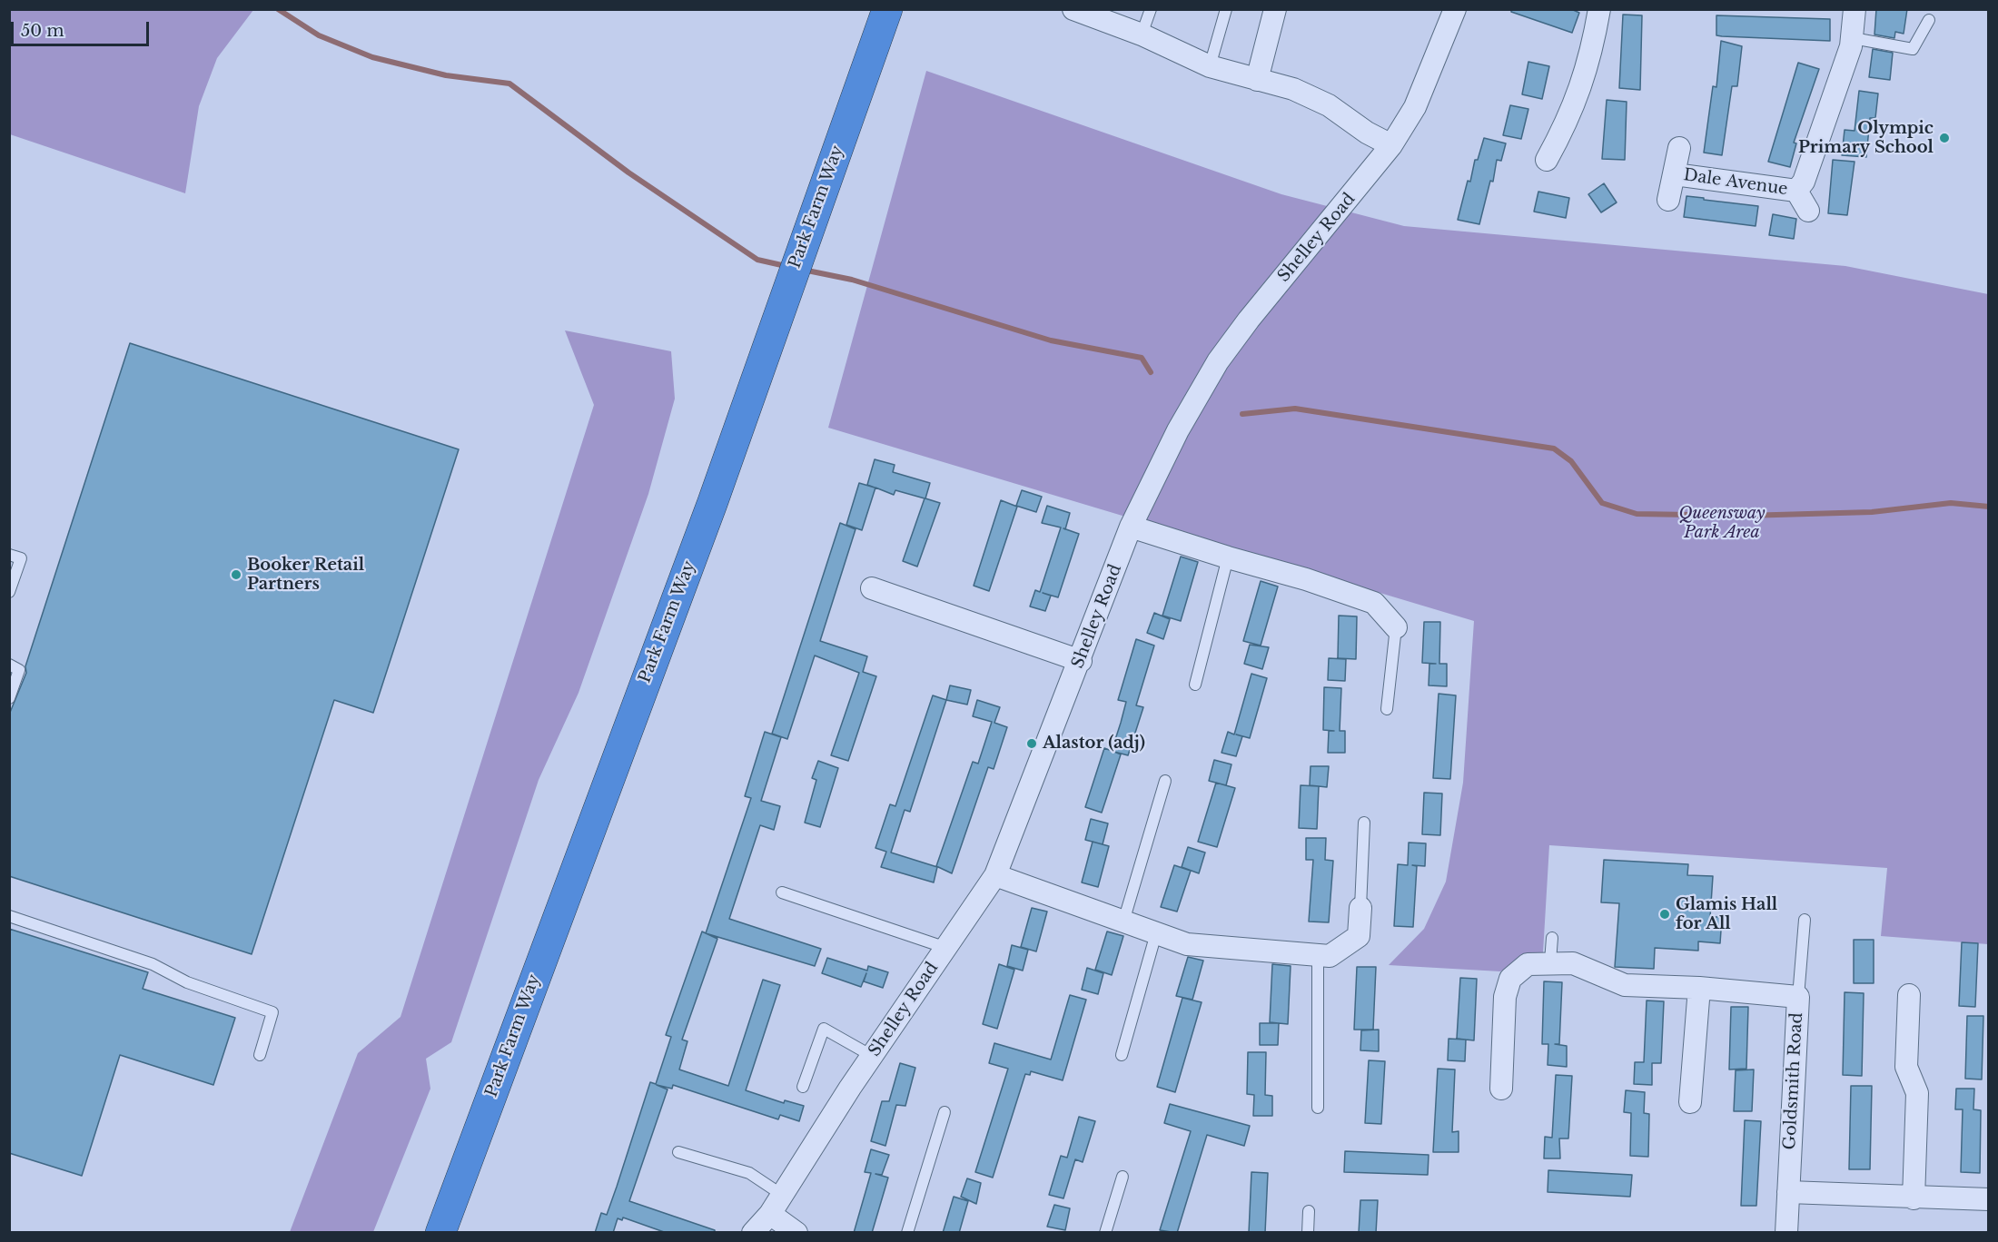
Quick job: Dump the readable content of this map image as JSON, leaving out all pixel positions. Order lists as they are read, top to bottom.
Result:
{
  "streets": {
    "highway": ["Park Farm Way"],
    "street": ["Dale Avenue", "Shelley Road", "Goldsmith Road"]
  },
  "parks": ["Queensway Park Area"],
  "places": [
    "Olympic Primary School",
    "Booker Retail Partners",
    "Alastor (adj)",
    "Glamis Hall for All"
  ],
  "scale_bar": "50 m"
}
